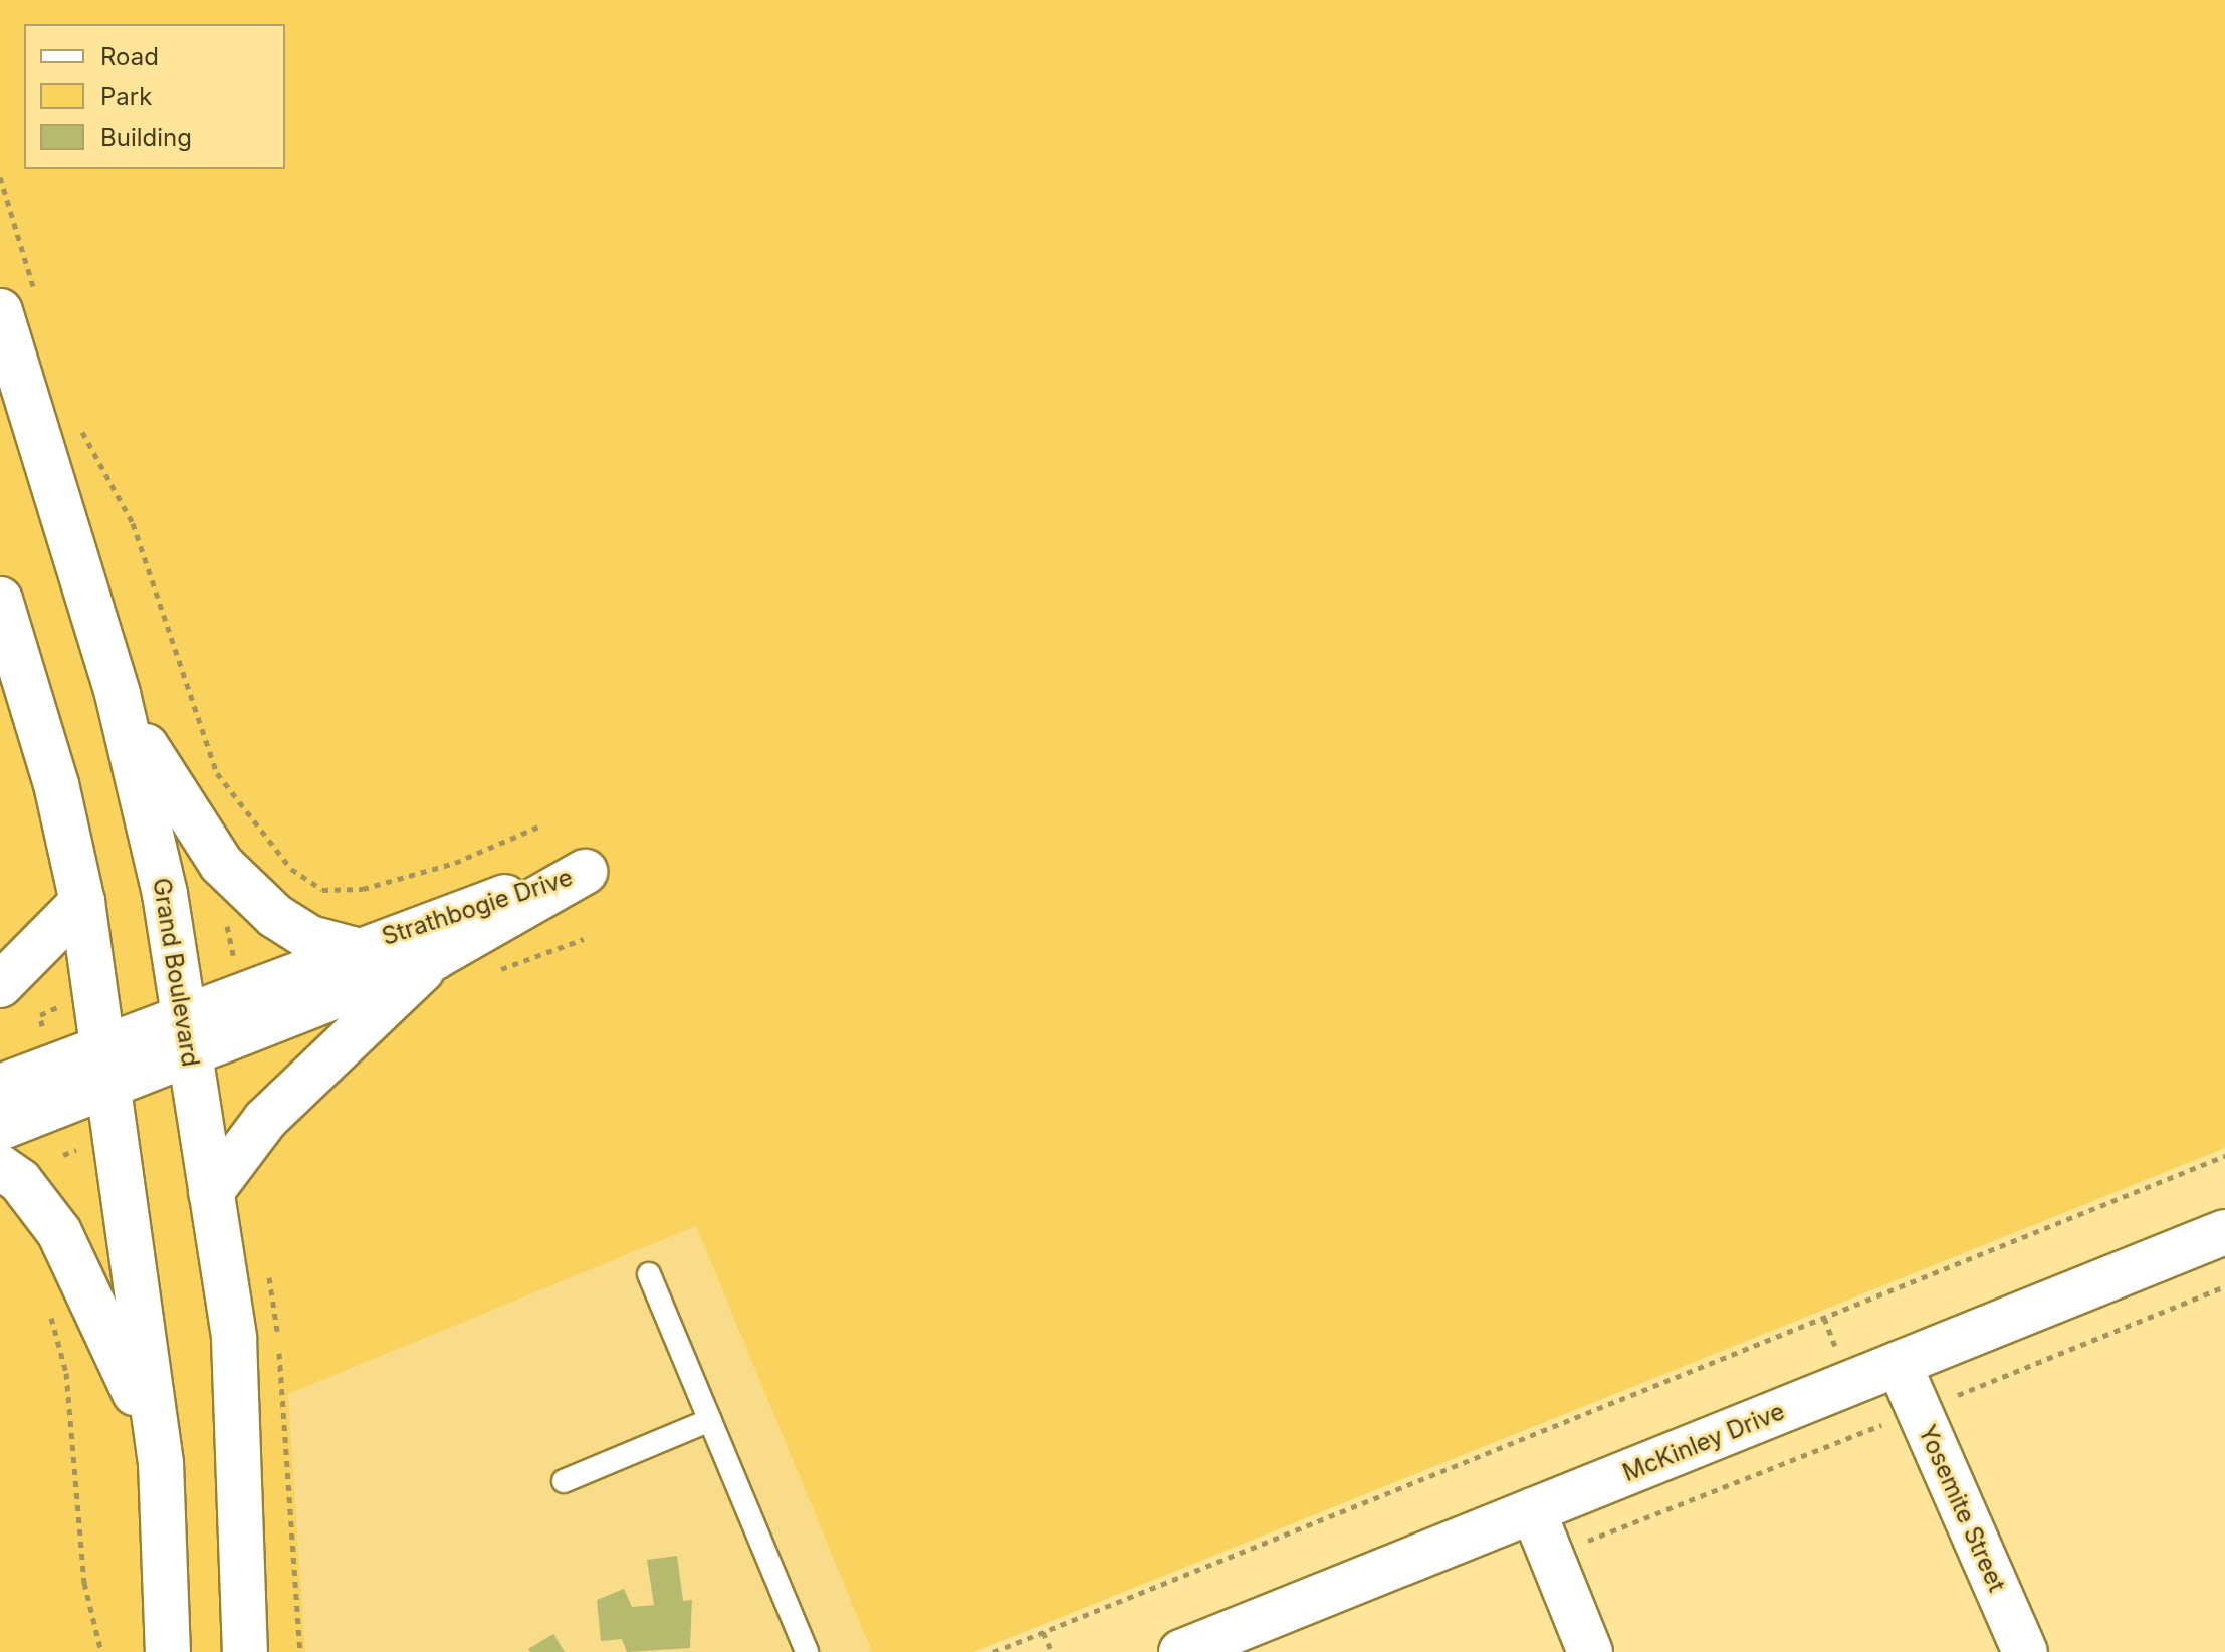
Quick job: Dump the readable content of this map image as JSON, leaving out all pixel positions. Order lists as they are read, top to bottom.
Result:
{
  "streets": {
    "street": [
      "Strathbogie Drive",
      "Grand Boulevard",
      "McKinley Drive",
      "Yosemite Street"
    ]
  },
  "crossings": [
    ["Strathbogie Drive", "Grand Boulevard"],
    ["McKinley Drive", "Yosemite Street"]
  ],
  "legend": ["Road", "Park", "Building"]
}
